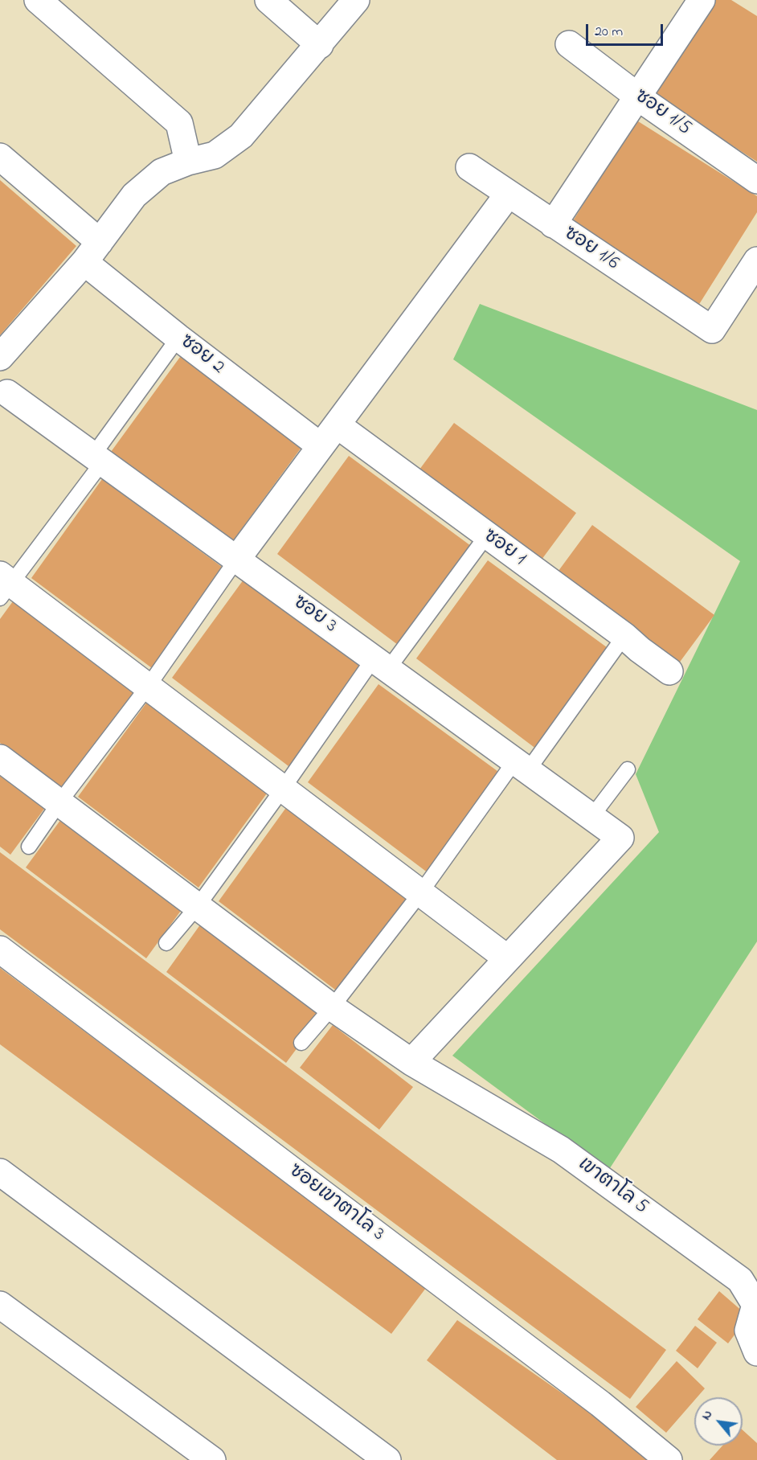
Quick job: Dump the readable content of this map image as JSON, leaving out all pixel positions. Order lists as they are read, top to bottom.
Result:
{
  "streets": {
    "street": [
      "ซอย 1/5",
      "ซอย 1/6",
      "ซอย 2",
      "ซอย 1",
      "ซอย 3",
      "เขาตาโล 5",
      "ซอยเขาตาโล 3"
    ]
  },
  "scale_bar": "20 m",
  "north": "top left"
}
